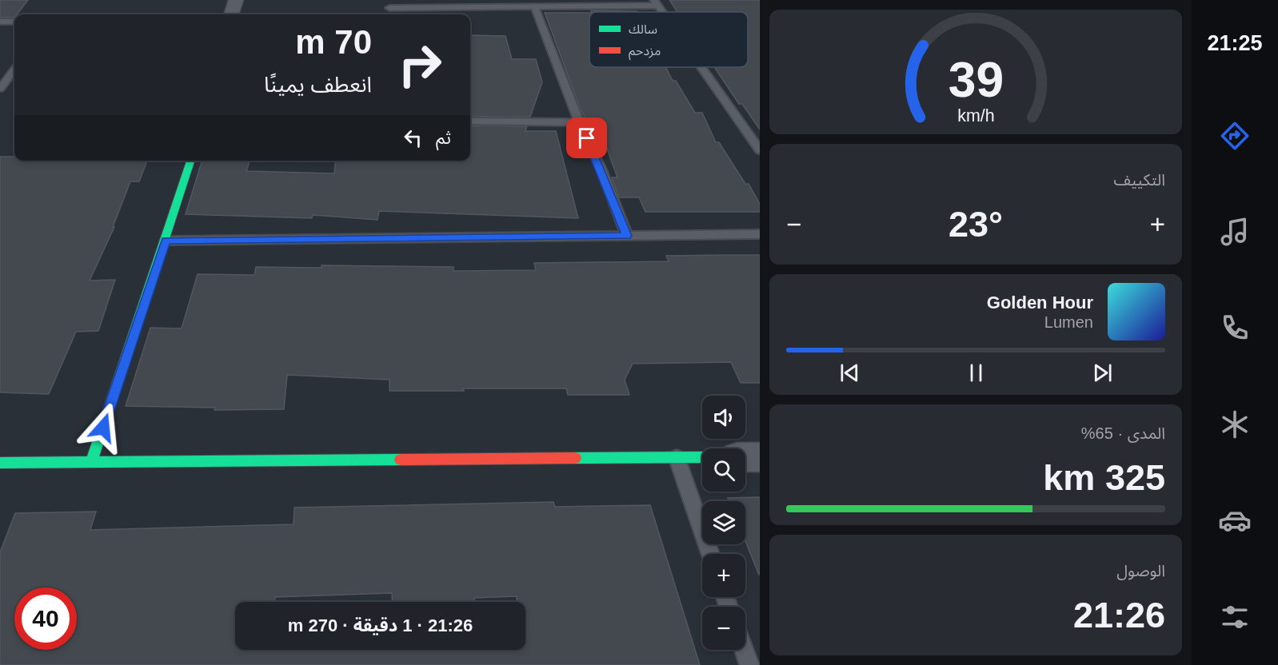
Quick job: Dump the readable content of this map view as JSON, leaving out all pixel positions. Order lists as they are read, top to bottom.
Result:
{
  "legend": ["سالك", "مزدحم"],
  "page": {
    "tabs": "21:25",
    "turn": ["70 m", "انعطف يمينًا"],
    "then": "ثم",
    "tile": [
      "التكييف",
      ["المدى · 65%", "325 km"],
      ["الوصول", "21:26"]
    ],
    "heat": ["−", "23°", "+"],
    "song": ["Golden Hour", "Lumen"],
    "map_buttons": ["+", "−"],
    "limit": "40",
    "trip": "21:26 · 1 دقيقة · 270 m",
    "gauge": ["39", "km/h"]
  }
}
